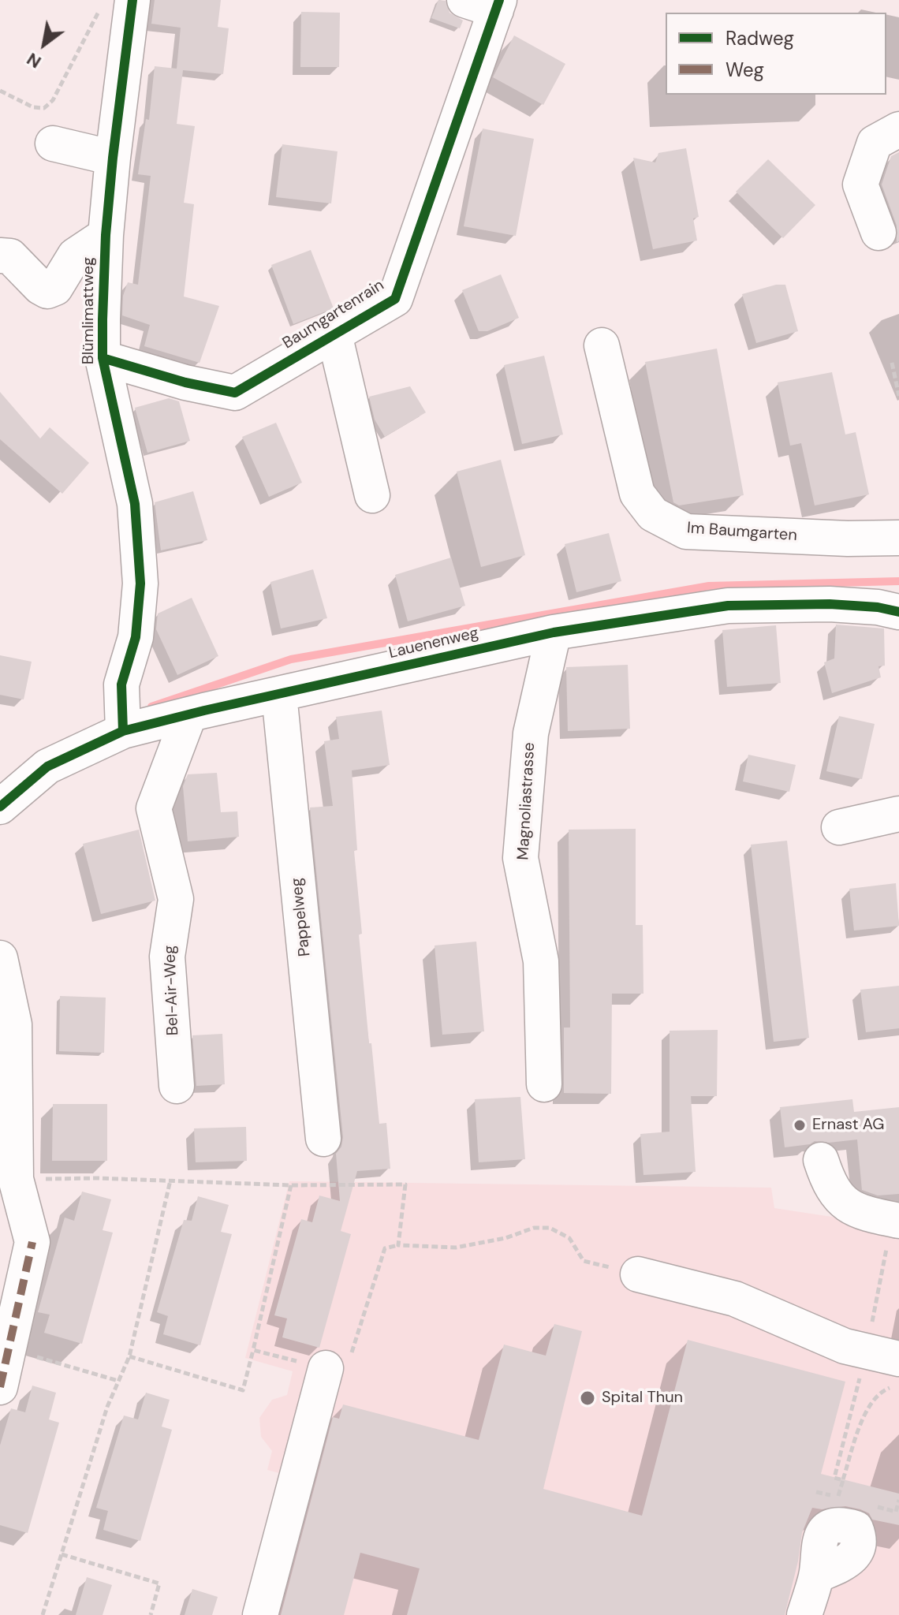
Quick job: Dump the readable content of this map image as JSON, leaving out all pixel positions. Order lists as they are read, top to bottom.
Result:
{
  "streets": {
    "street": [
      "Blümlimattweg",
      "Baumgartenrain",
      "Im Baumgarten",
      "Lauenenweg",
      "Magnoliastrasse",
      "Pappelweg",
      "Bel-Air-Weg"
    ]
  },
  "crossings": [
    ["Blümlimattweg", "Baumgartenrain"],
    ["Blümlimattweg", "Lauenenweg"],
    ["Lauenenweg", "Magnoliastrasse"],
    ["Lauenenweg", "Pappelweg"],
    ["Lauenenweg", "Bel-Air-Weg"]
  ],
  "places": ["Ernast AG", "Spital Thun"],
  "legend": ["Radweg", "Weg"],
  "north": "bottom left"
}
